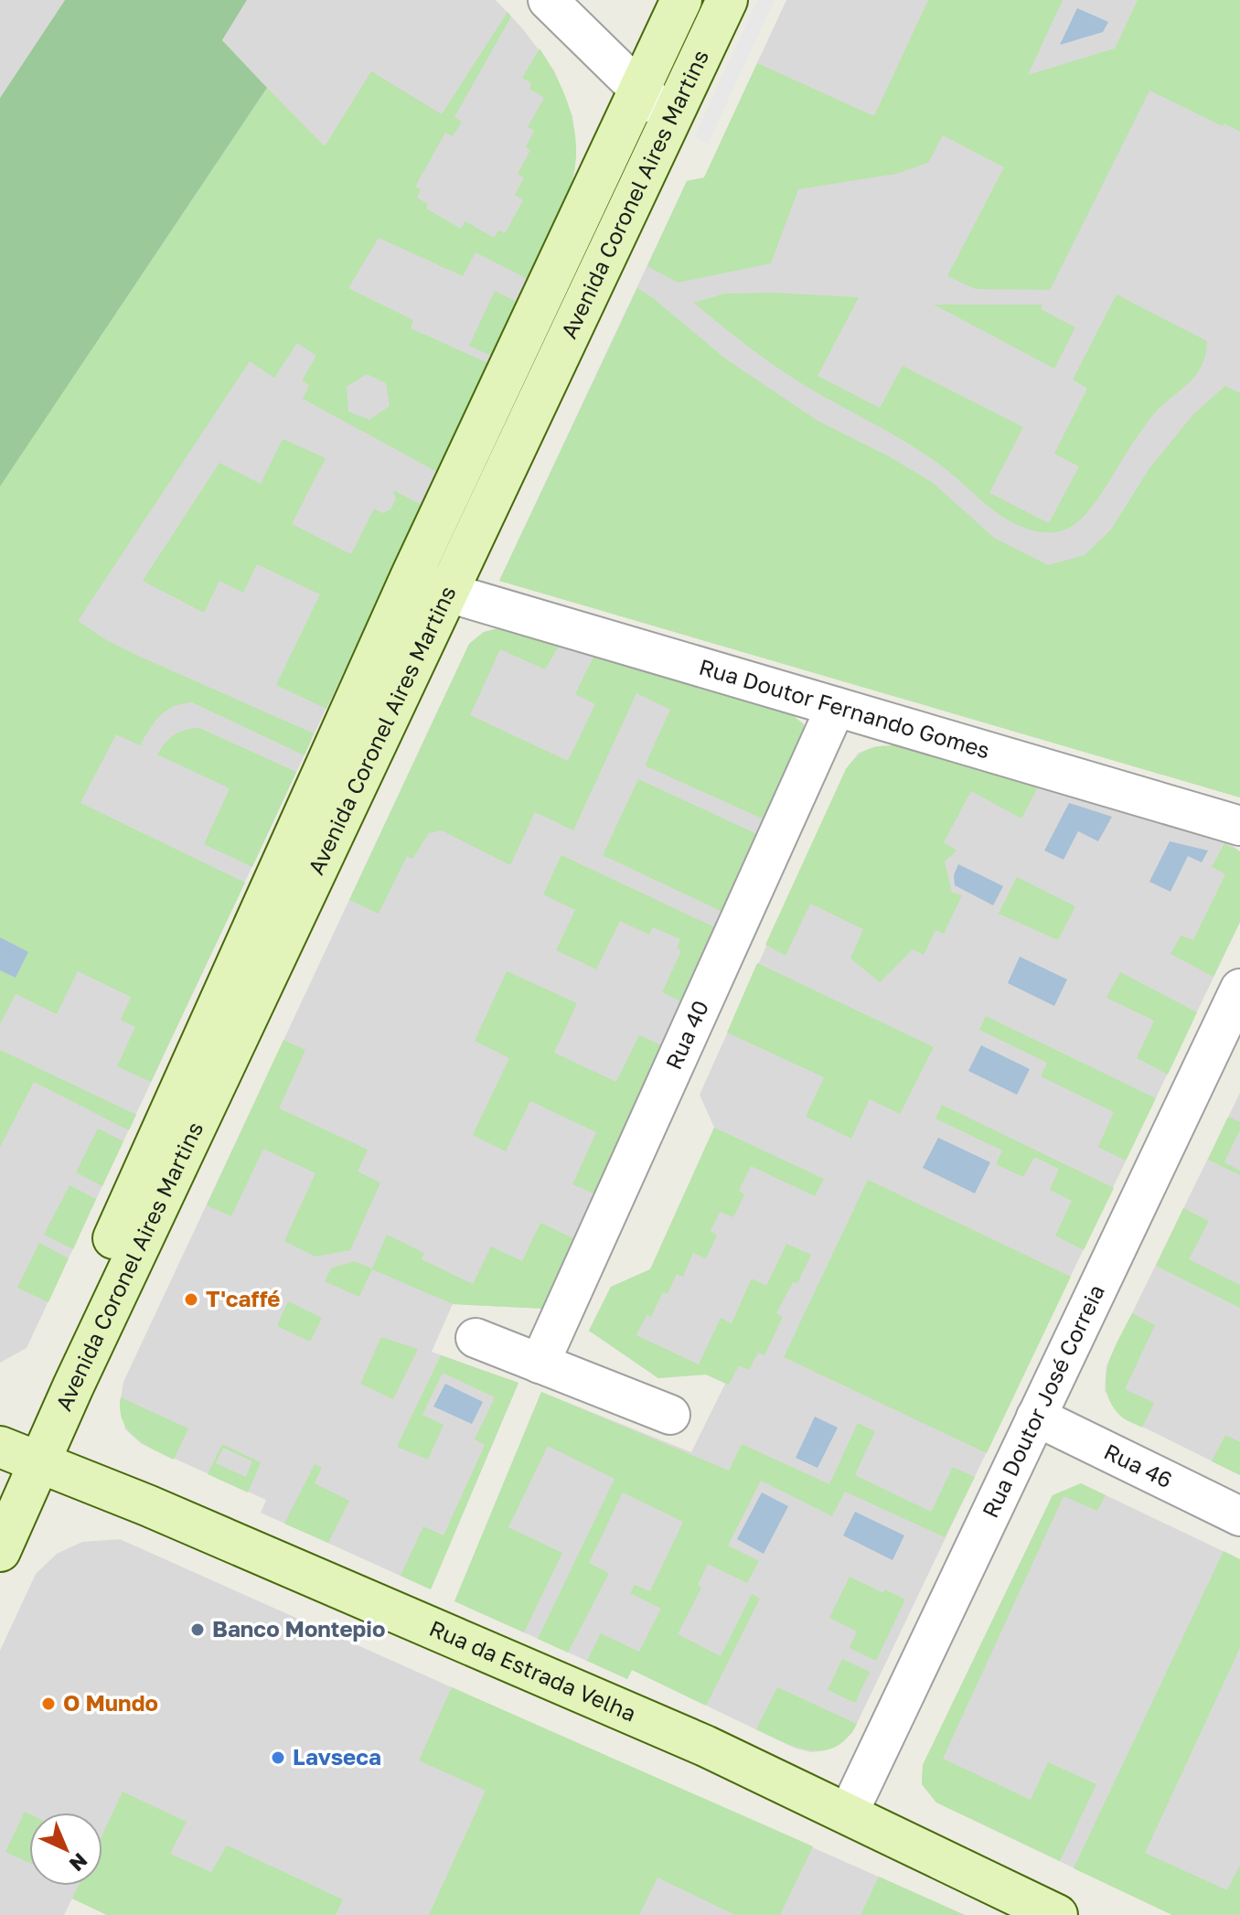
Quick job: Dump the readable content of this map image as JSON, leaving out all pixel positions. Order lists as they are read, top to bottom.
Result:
{
  "streets": {
    "street": [
      "Avenida Coronel Aires Martins",
      "Rua Doutor Fernando Gomes",
      "Rua 40",
      "Rua Doutor José Correia",
      "Rua 46",
      "Rua da Estrada Velha"
    ]
  },
  "crossings": [
    ["Avenida Coronel Aires Martins", "Rua Doutor Fernando Gomes"],
    ["Avenida Coronel Aires Martins", "Rua da Estrada Velha"],
    ["Rua Doutor Fernando Gomes", "Rua 40"],
    ["Rua Doutor José Correia", "Rua 46"],
    ["Rua Doutor José Correia", "Rua da Estrada Velha"]
  ],
  "places": [
    "T'caffé",
    "Banco Montepio",
    "O Mundo",
    "Lavseca"
  ],
  "north": "bottom right"
}
